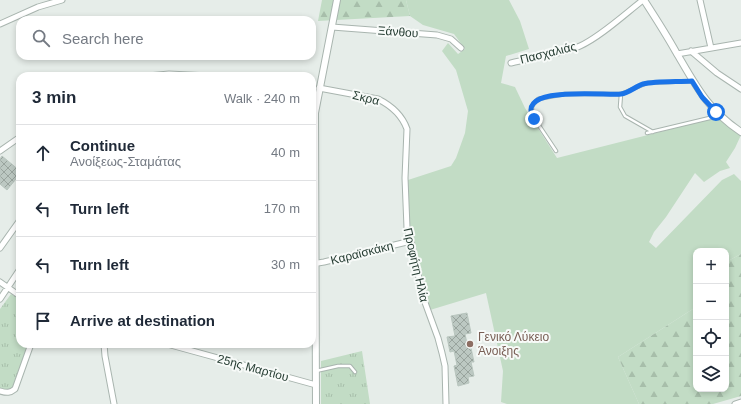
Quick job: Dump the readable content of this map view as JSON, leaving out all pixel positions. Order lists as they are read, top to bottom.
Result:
{
  "streets": {
    "street": [
      "Ξάνθου",
      "Πασχαλιάς",
      "Σκρα",
      "Καραϊσκάκη",
      "Προφήτη Ηλία",
      "25ης Μαρτίου"
    ]
  },
  "crossings": [
    ["Σκρα", "Προφήτη Ηλία"],
    ["Καραϊσκάκη", "Προφήτη Ηλία"]
  ],
  "places": ["Γενικό Λύκειο Άνοιξης"],
  "page": {
    "search": "Search here",
    "heading": ["3 min", "Walk · 240 m"],
    "list": [
      ["Continue", "Ανοίξεως-Σταμάτας", "40 m"],
      ["Turn left", "170 m"],
      ["Turn left", "30 m"],
      "Arrive at destination"
    ],
    "map_buttons": ["+", "−"]
  }
}
